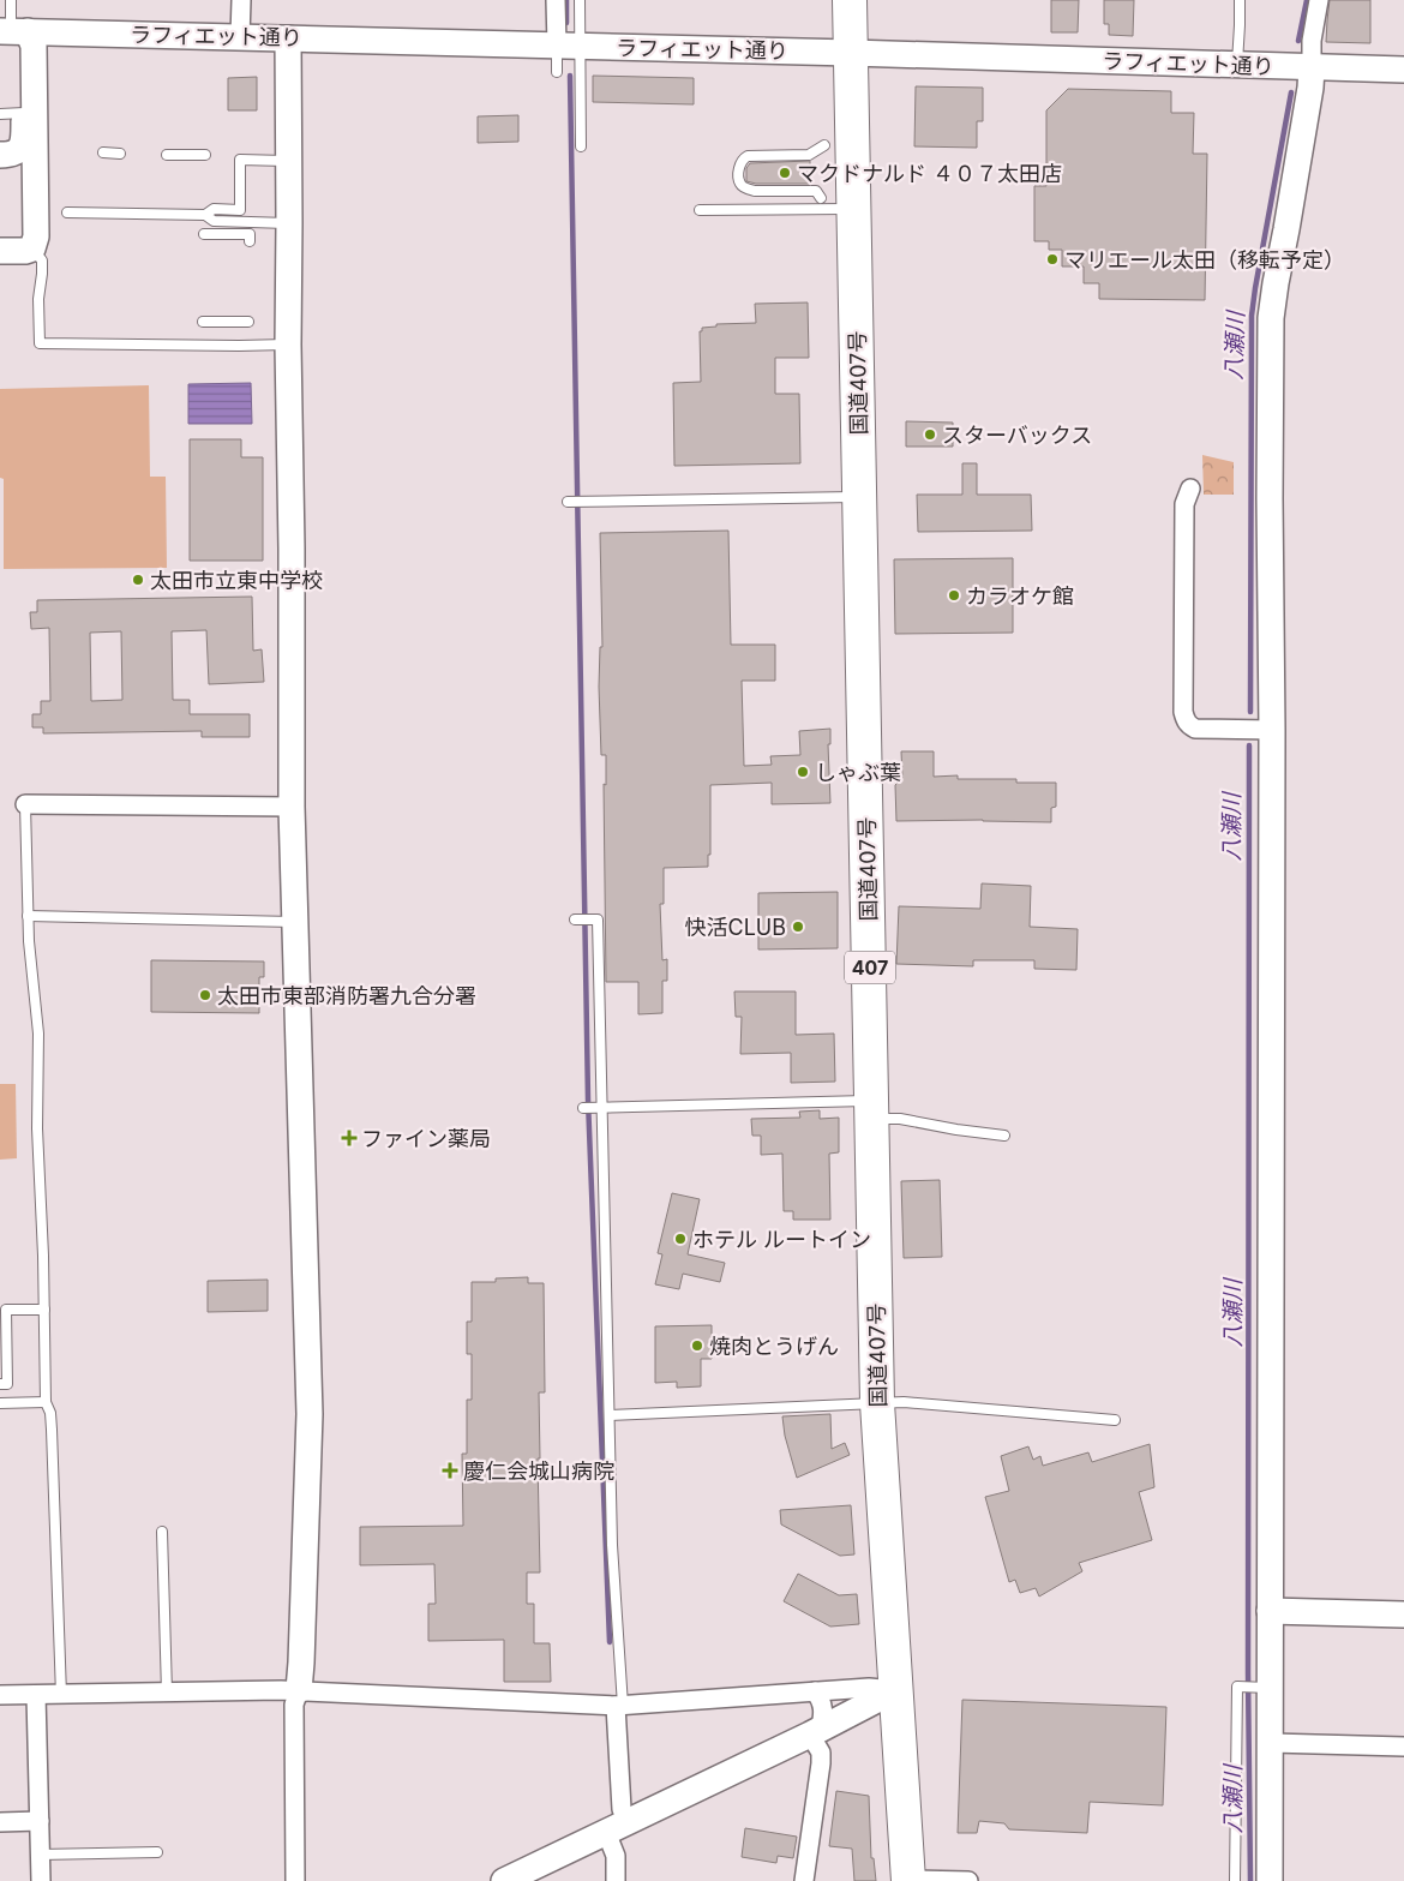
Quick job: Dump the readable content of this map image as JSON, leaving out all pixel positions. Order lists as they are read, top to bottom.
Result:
{
  "streets": {
    "highway": ["国道407号", "407"],
    "street": ["ラフィエット通り"]
  },
  "crossings": [
    ["ラフィエット通り", "国道407号"]
  ],
  "water": ["八瀬川"],
  "places": {
    "other": [
      "マクドナルド ４０７太田店",
      "マリエール太田（移転予定）",
      "スターバックス",
      "太田市立東中学校",
      "カラオケ館",
      "しゃぶ葉",
      "快活CLUB",
      "太田市東部消防署九合分署",
      "ホテル ルートイン",
      "焼肉とうげん"
    ],
    "health": ["ファイン薬局", "慶仁会城山病院"]
  }
}
